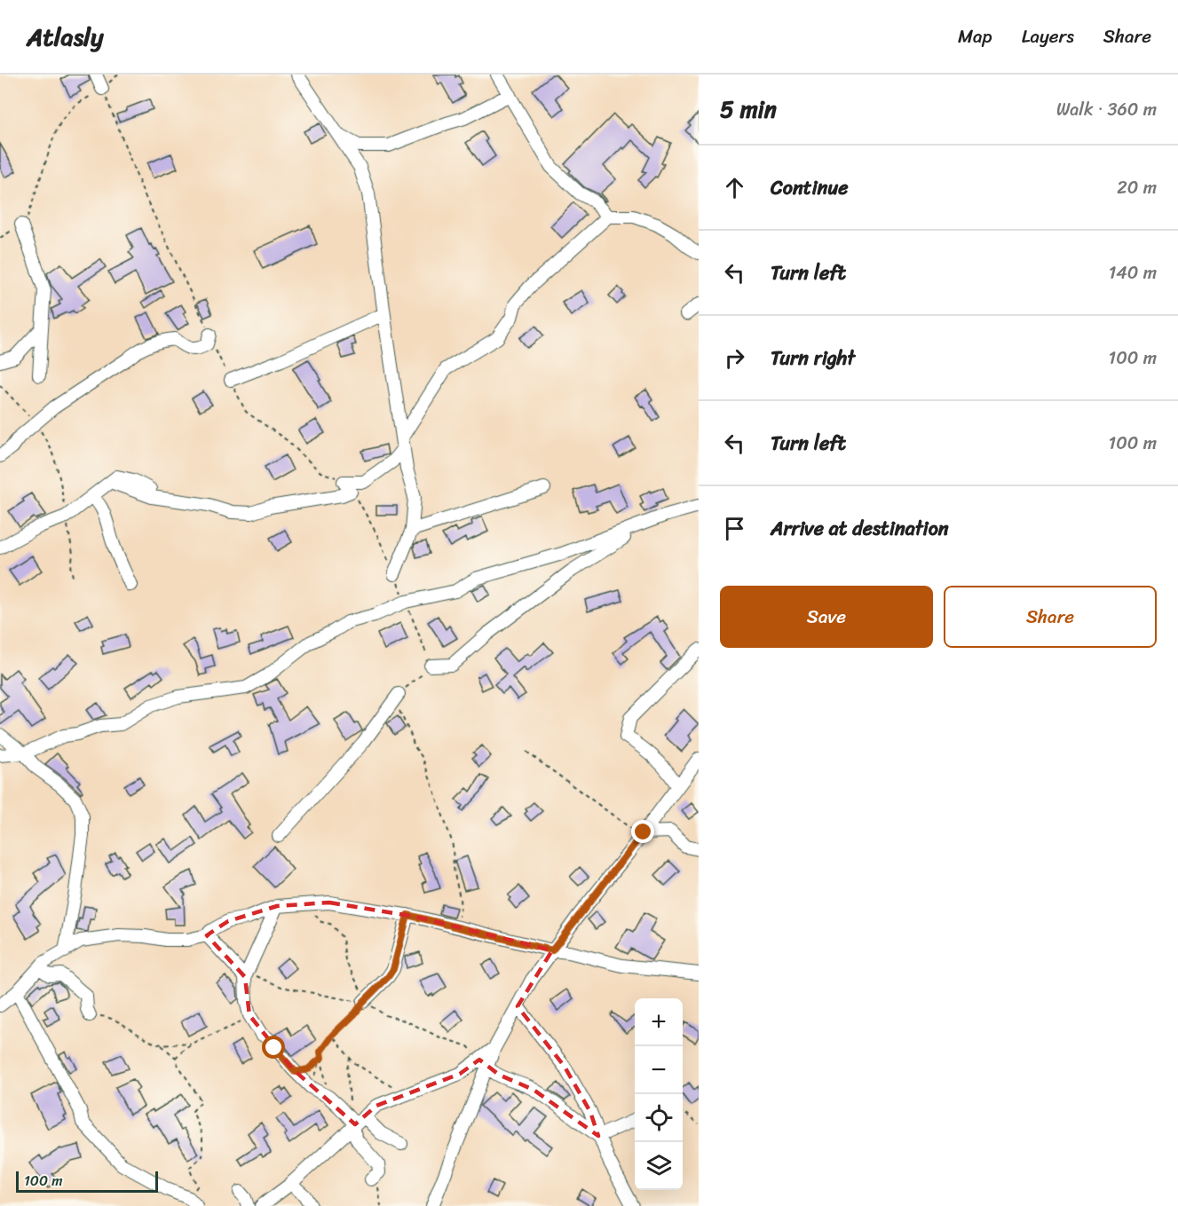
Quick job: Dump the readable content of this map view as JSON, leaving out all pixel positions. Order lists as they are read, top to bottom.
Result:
{
  "scale_bar": "100 m",
  "page": {
    "header": "Atlasly",
    "nav": ["Map", "Layers", "Share"],
    "heading": ["5 min", "Walk · 360 m"],
    "list": [
      ["Continue", "20 m"],
      ["Turn left", "140 m"],
      ["Turn right", "100 m"],
      ["Turn left", "100 m"],
      "Arrive at destination"
    ],
    "buttons": ["Save", "Share"],
    "map_buttons": ["+", "−"],
    "scale": "100 m"
  }
}
